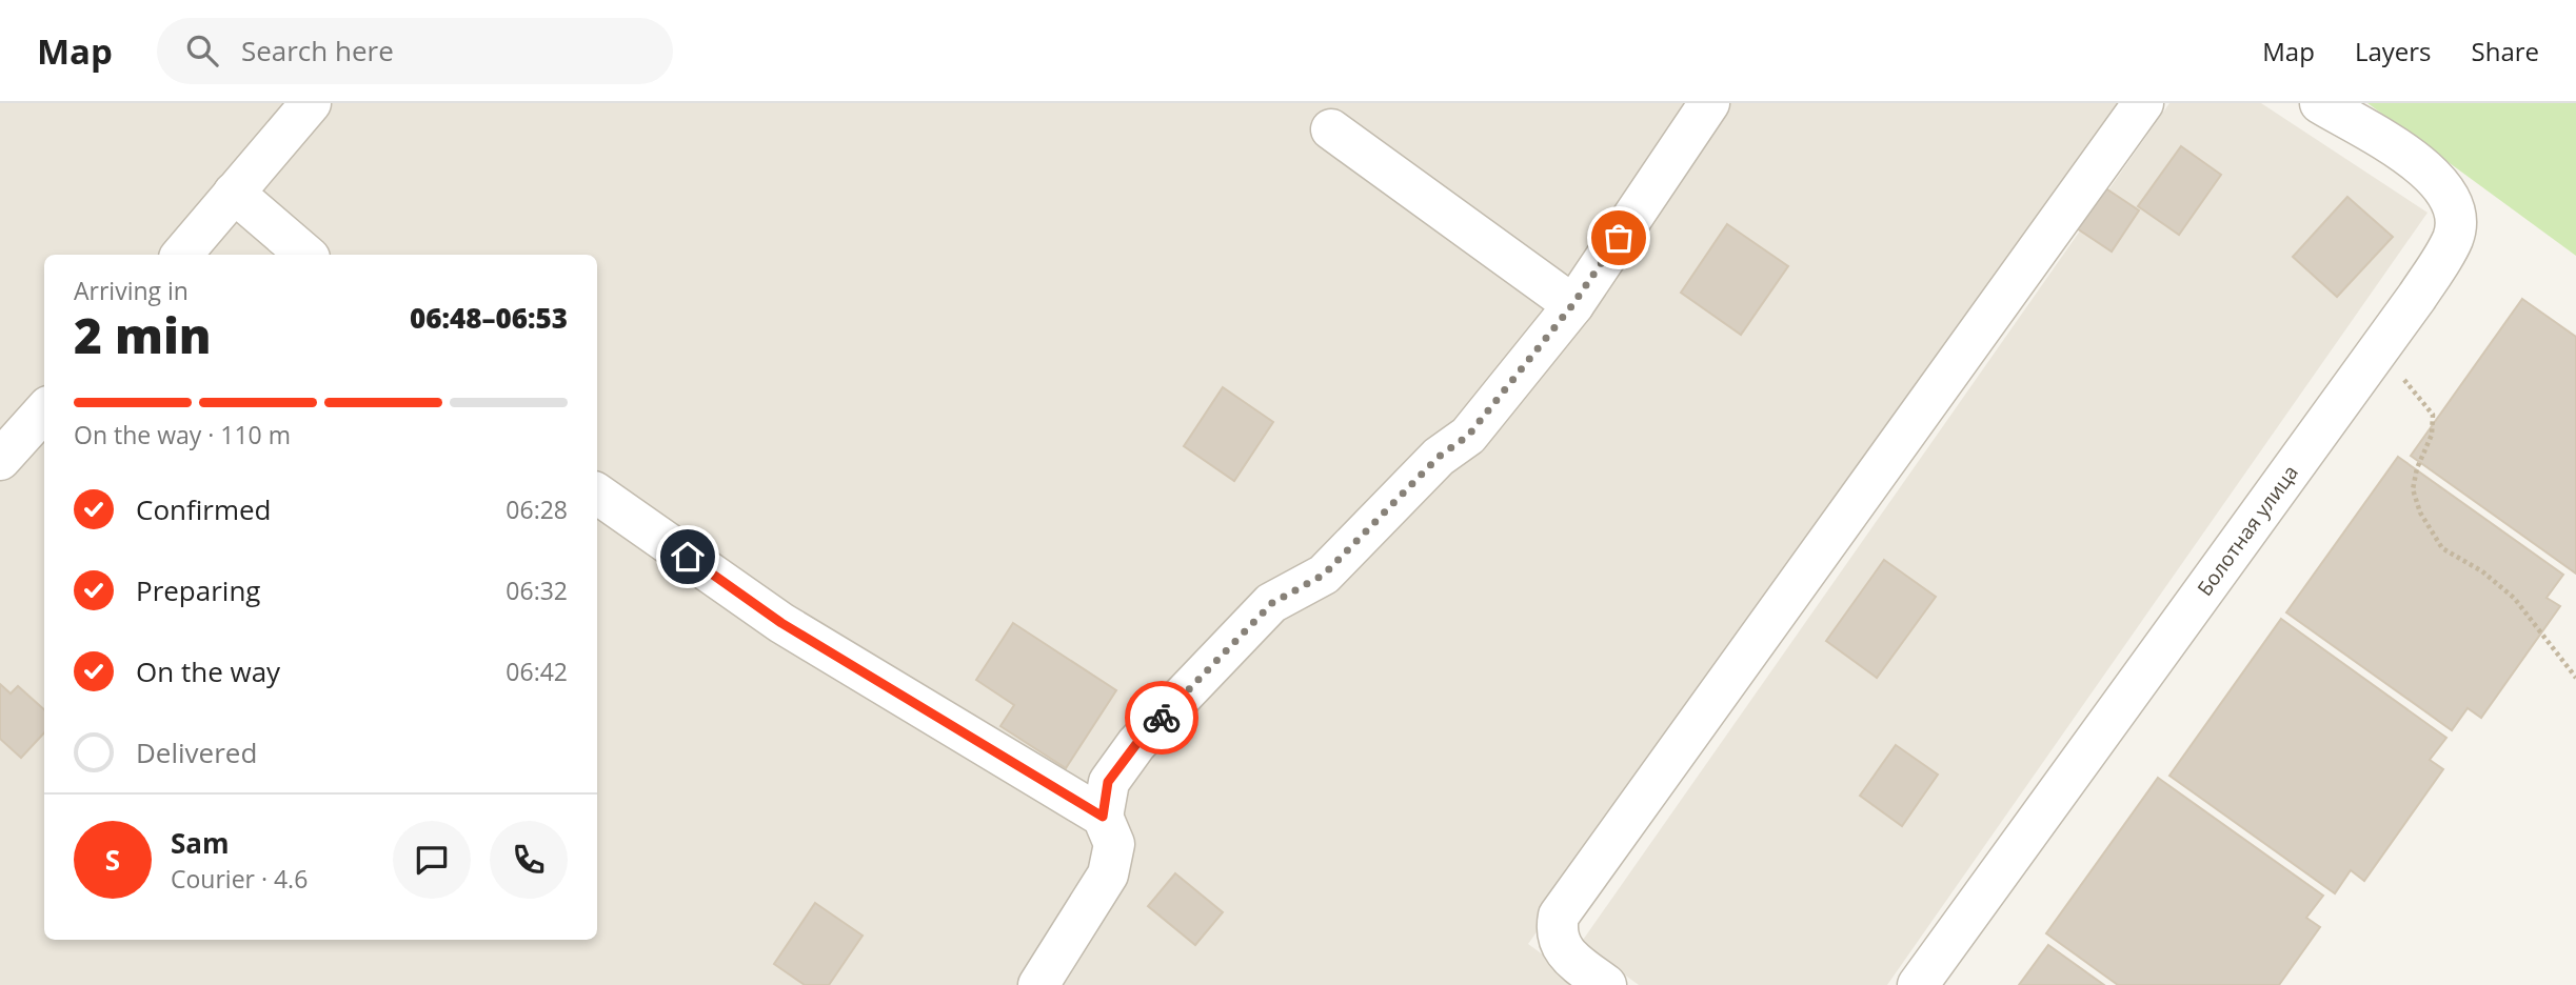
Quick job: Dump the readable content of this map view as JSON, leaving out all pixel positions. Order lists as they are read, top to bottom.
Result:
{
  "streets": {
    "street": ["Болотная улица"]
  },
  "page": {
    "header": "Map",
    "search": "Search here",
    "nav": ["Map", "Layers", "Share"],
    "heading": ["2 min", "Arriving in", "06:48–06:53"],
    "panel": ["Sam", "Courier · 4.6"],
    "bar": "On the way · 110 m",
    "list": [
      ["Confirmed", "06:28"],
      ["Preparing", "06:32"],
      ["On the way", "06:42"],
      "Delivered"
    ],
    "round": "S"
  }
}
